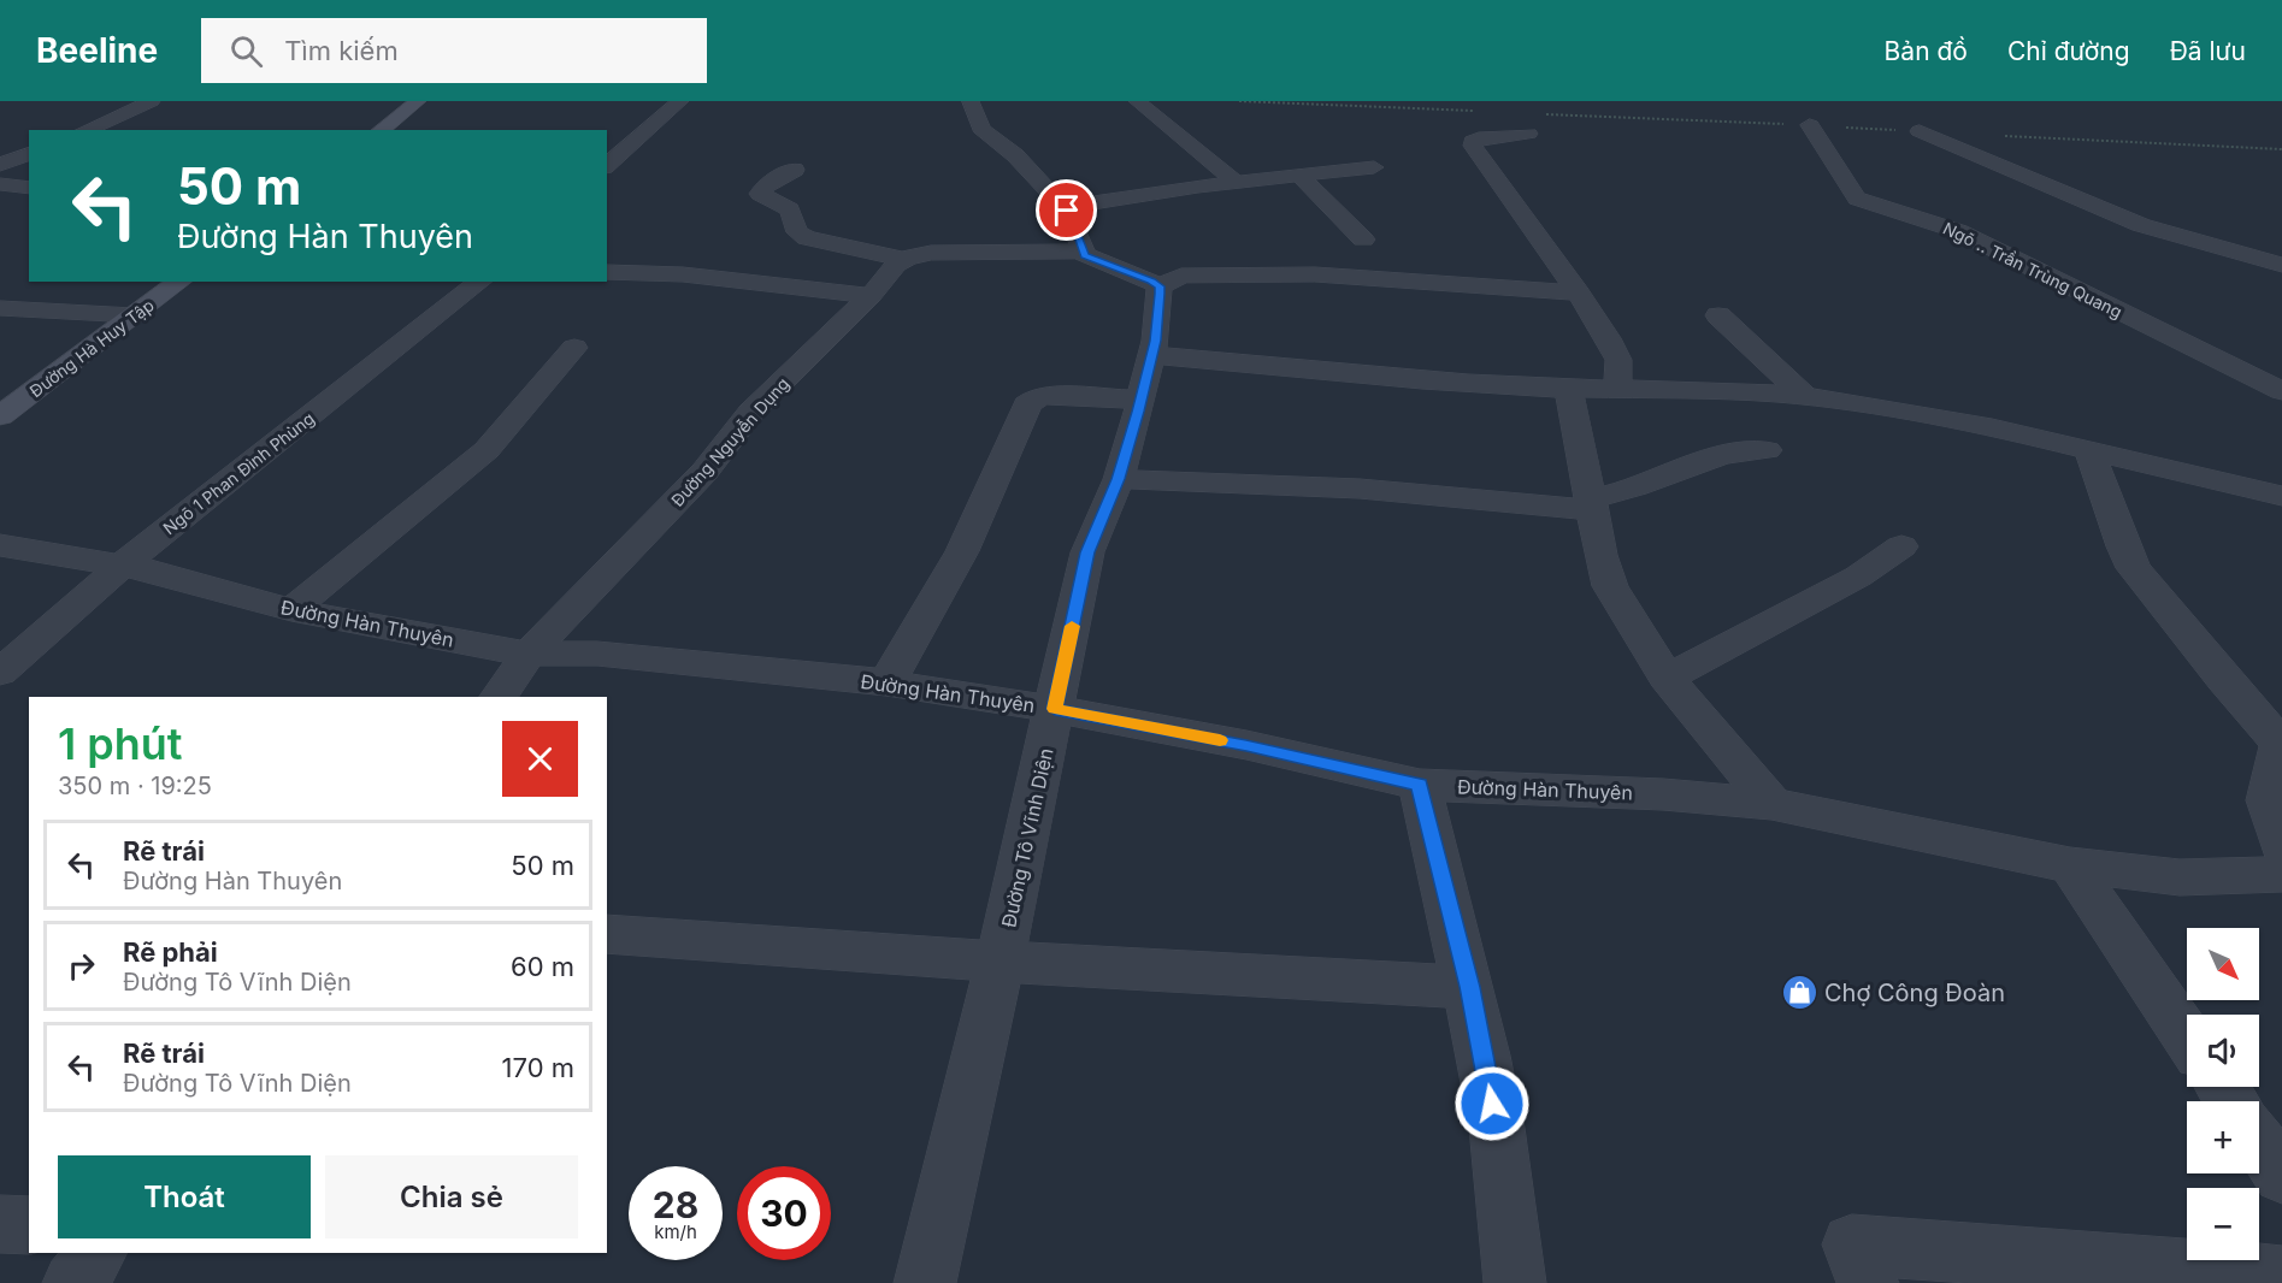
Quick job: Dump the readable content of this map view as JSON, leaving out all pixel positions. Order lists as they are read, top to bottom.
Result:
{
  "streets": {
    "main road": ["Đường Hà Huy Tập"],
    "street": [
      "Ngõ .. Trần Trùng Quang",
      "Đường Nguyễn Dụng",
      "Ngõ 1 Phan Đình Phùng",
      "Đường Hàn Thuyên",
      "Đường Tô Vĩnh Diện"
    ]
  },
  "crossings": [
    ["Đường Nguyễn Dụng", "Đường Hàn Thuyên"],
    ["Ngõ 1 Phan Đình Phùng", "Đường Hàn Thuyên"],
    ["Đường Hàn Thuyên", "Đường Tô Vĩnh Diện"]
  ],
  "places": {
    "shop": ["Chợ Công Đoàn"]
  },
  "north": "bottom right",
  "page": {
    "header": "Beeline",
    "search": "Tìm kiếm",
    "nav": ["Bản đồ", "Chỉ đường", "Đã lưu"],
    "turn": ["50 m", "Đường Hàn Thuyên"],
    "heading": ["1 phút", "350 m · 19:25"],
    "list": [
      {
        "name": "Rẽ trái",
        "note": "Đường Hàn Thuyên",
        "value": "50 m"
      },
      {
        "name": "Rẽ phải",
        "note": "Đường Tô Vĩnh Diện",
        "value": "60 m"
      },
      {
        "name": "Rẽ trái",
        "note": "Đường Tô Vĩnh Diện",
        "value": "170 m"
      }
    ],
    "map_buttons": ["+", "−"],
    "buttons": ["Thoát", "Chia sẻ"],
    "speed": "28 km/h",
    "limit": "30"
  }
}
